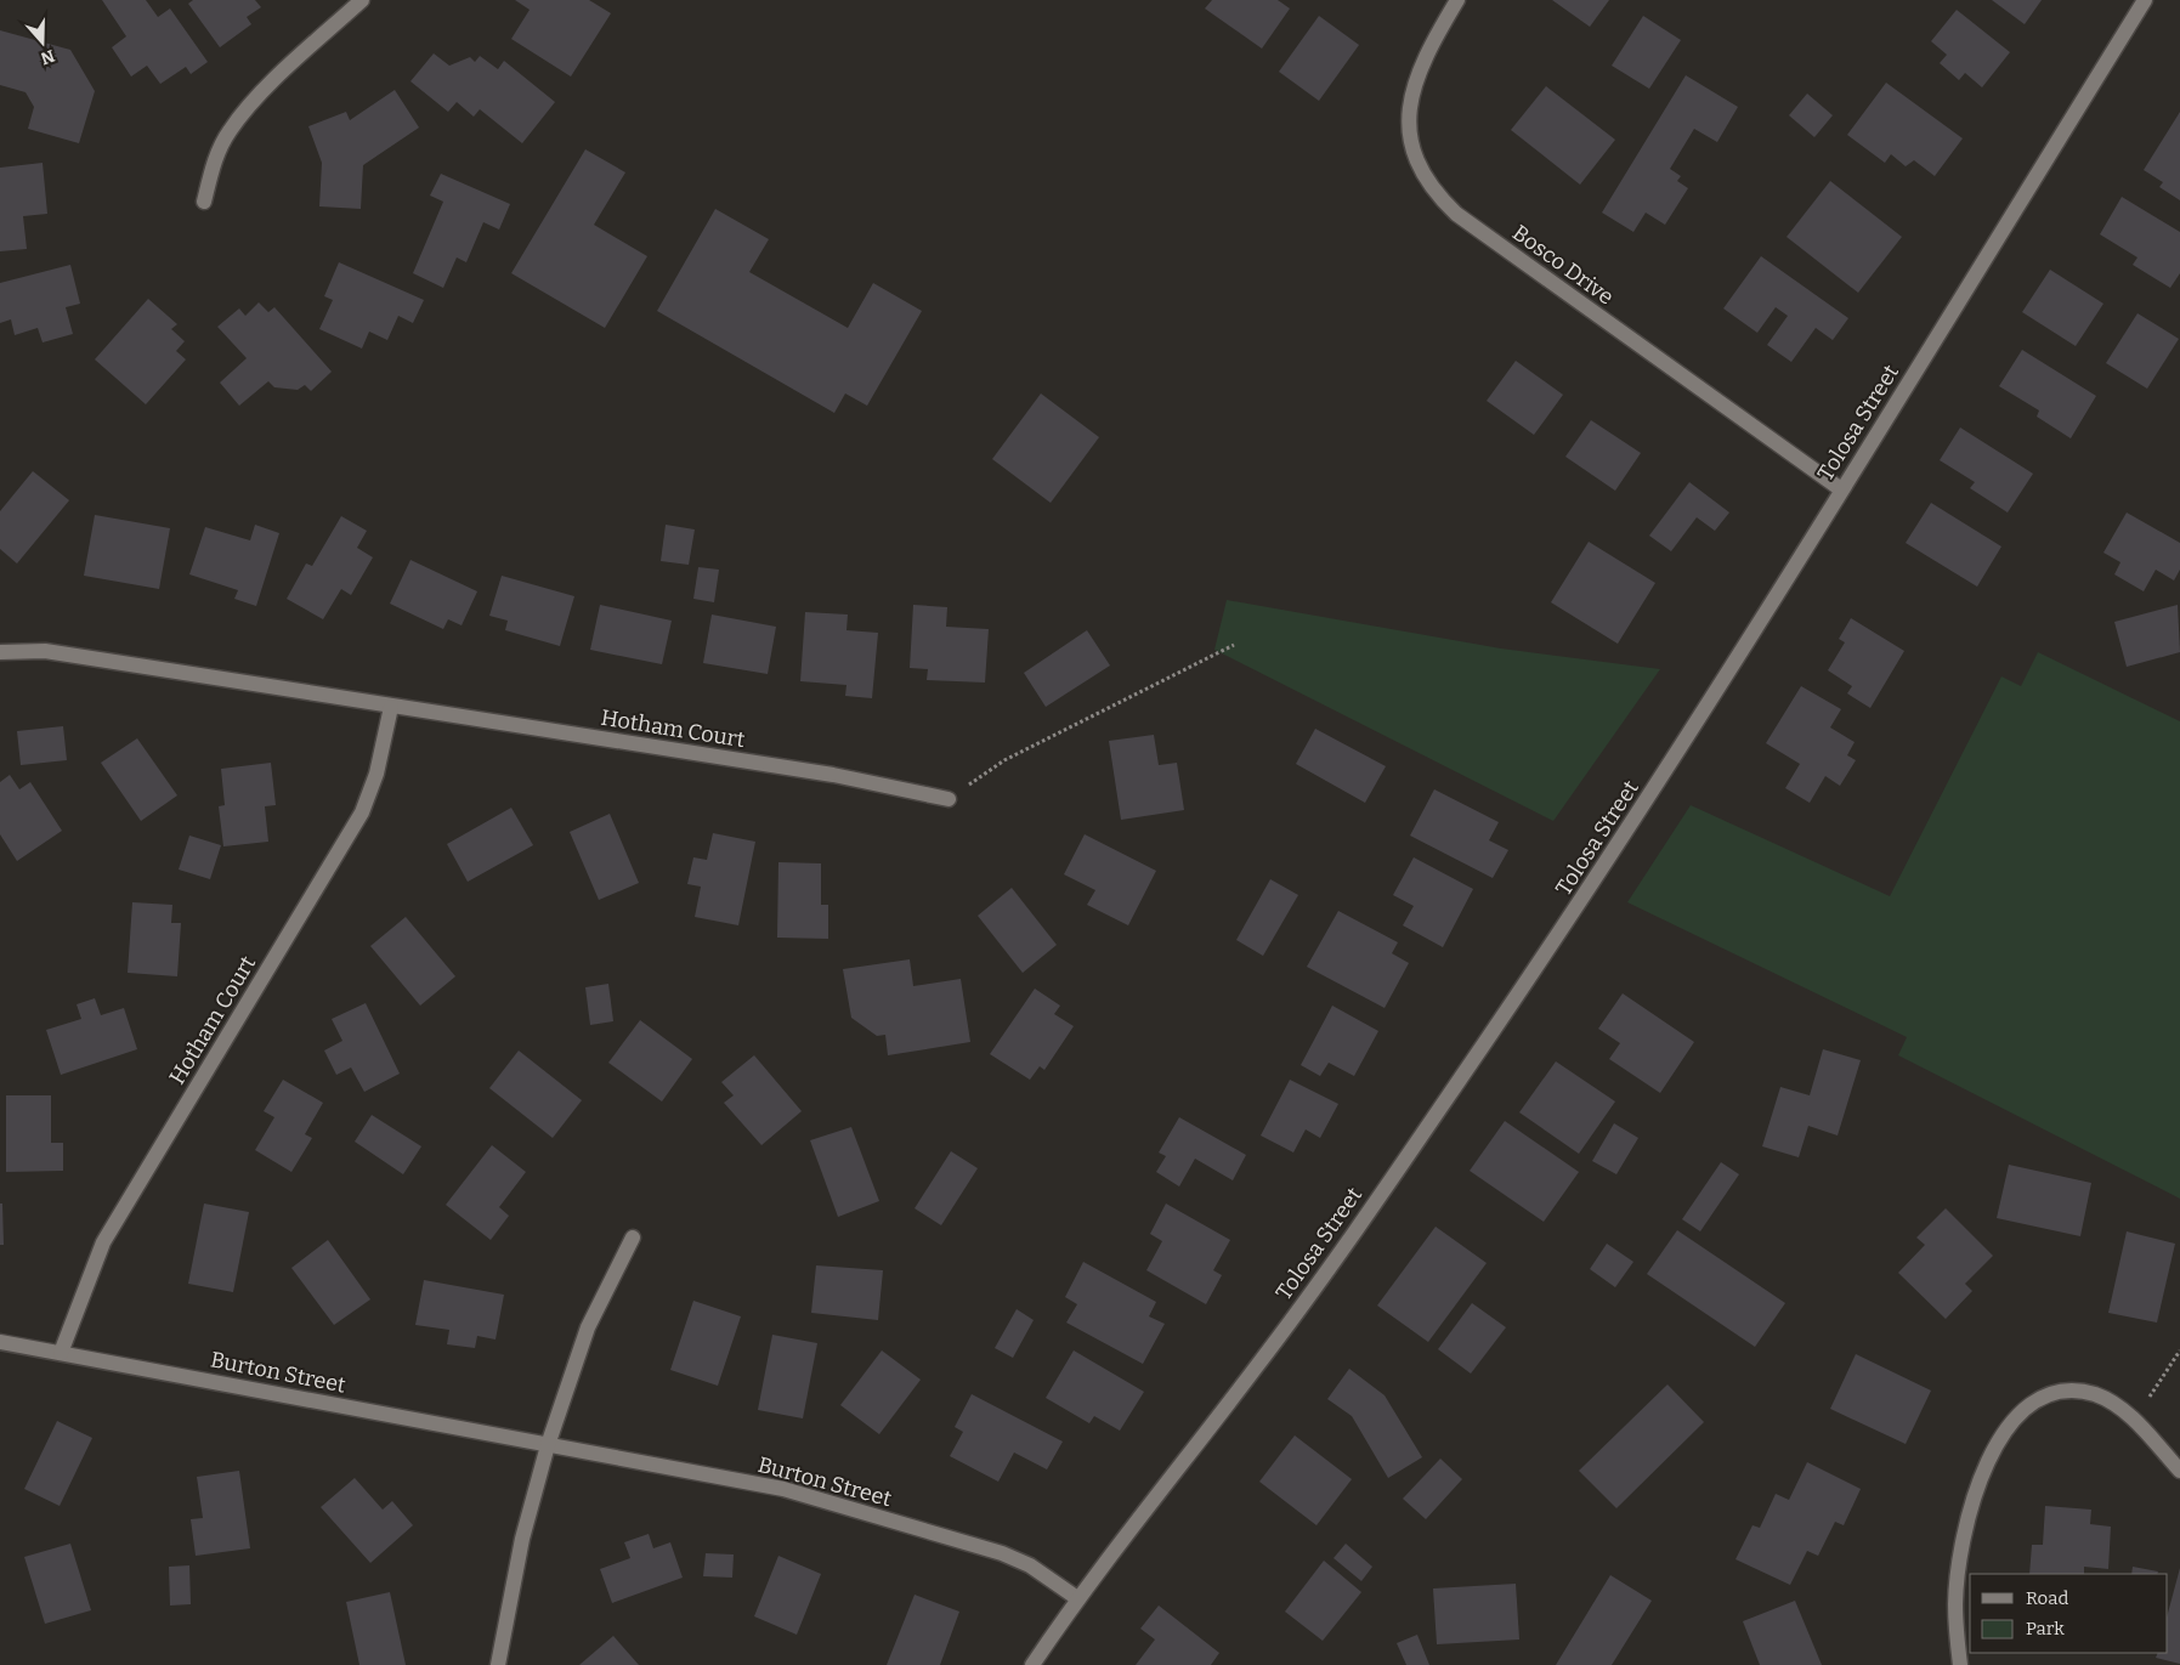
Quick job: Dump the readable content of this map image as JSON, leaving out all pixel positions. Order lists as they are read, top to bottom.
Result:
{
  "streets": {
    "street": [
      "Bosco Drive",
      "Tolosa Street",
      "Hotham Court",
      "Burton Street"
    ]
  },
  "crossings": [
    ["Bosco Drive", "Tolosa Street"],
    ["Tolosa Street", "Burton Street"],
    ["Hotham Court", "Burton Street"]
  ],
  "legend": ["Road", "Park"],
  "north": "bottom"
}
